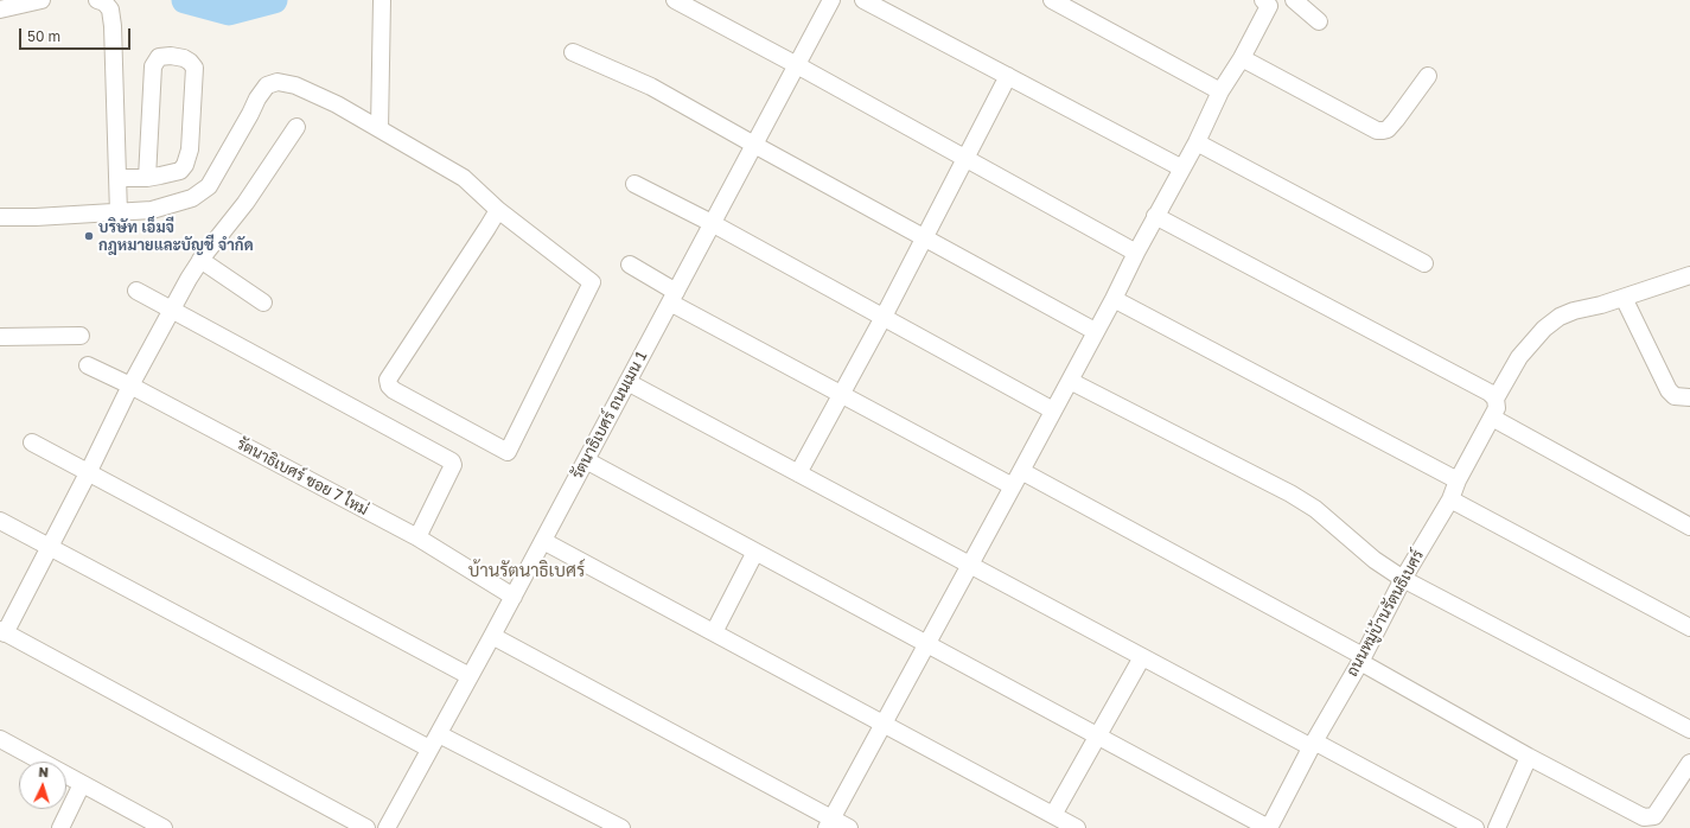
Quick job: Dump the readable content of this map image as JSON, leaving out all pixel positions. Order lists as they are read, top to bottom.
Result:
{
  "streets": {
    "street": ["รัตนาธิเบศร์ ถนนเมน 1", "รัตนาธิเบศร์ ซอย 7 ใหม่", "ถนนหมู่บ้านรัตนธิเบศร์"]
  },
  "crossings": [
    ["รัตนาธิเบศร์ ถนนเมน 1", "รัตนาธิเบศร์ ซอย 7 ใหม่"]
  ],
  "districts": ["บ้านรัตนาธิเบศร์"],
  "places": ["บริษัท เอ็มจี กฎหมายและบัญชี จำกัด"],
  "scale_bar": "50 m",
  "north": "top"
}
